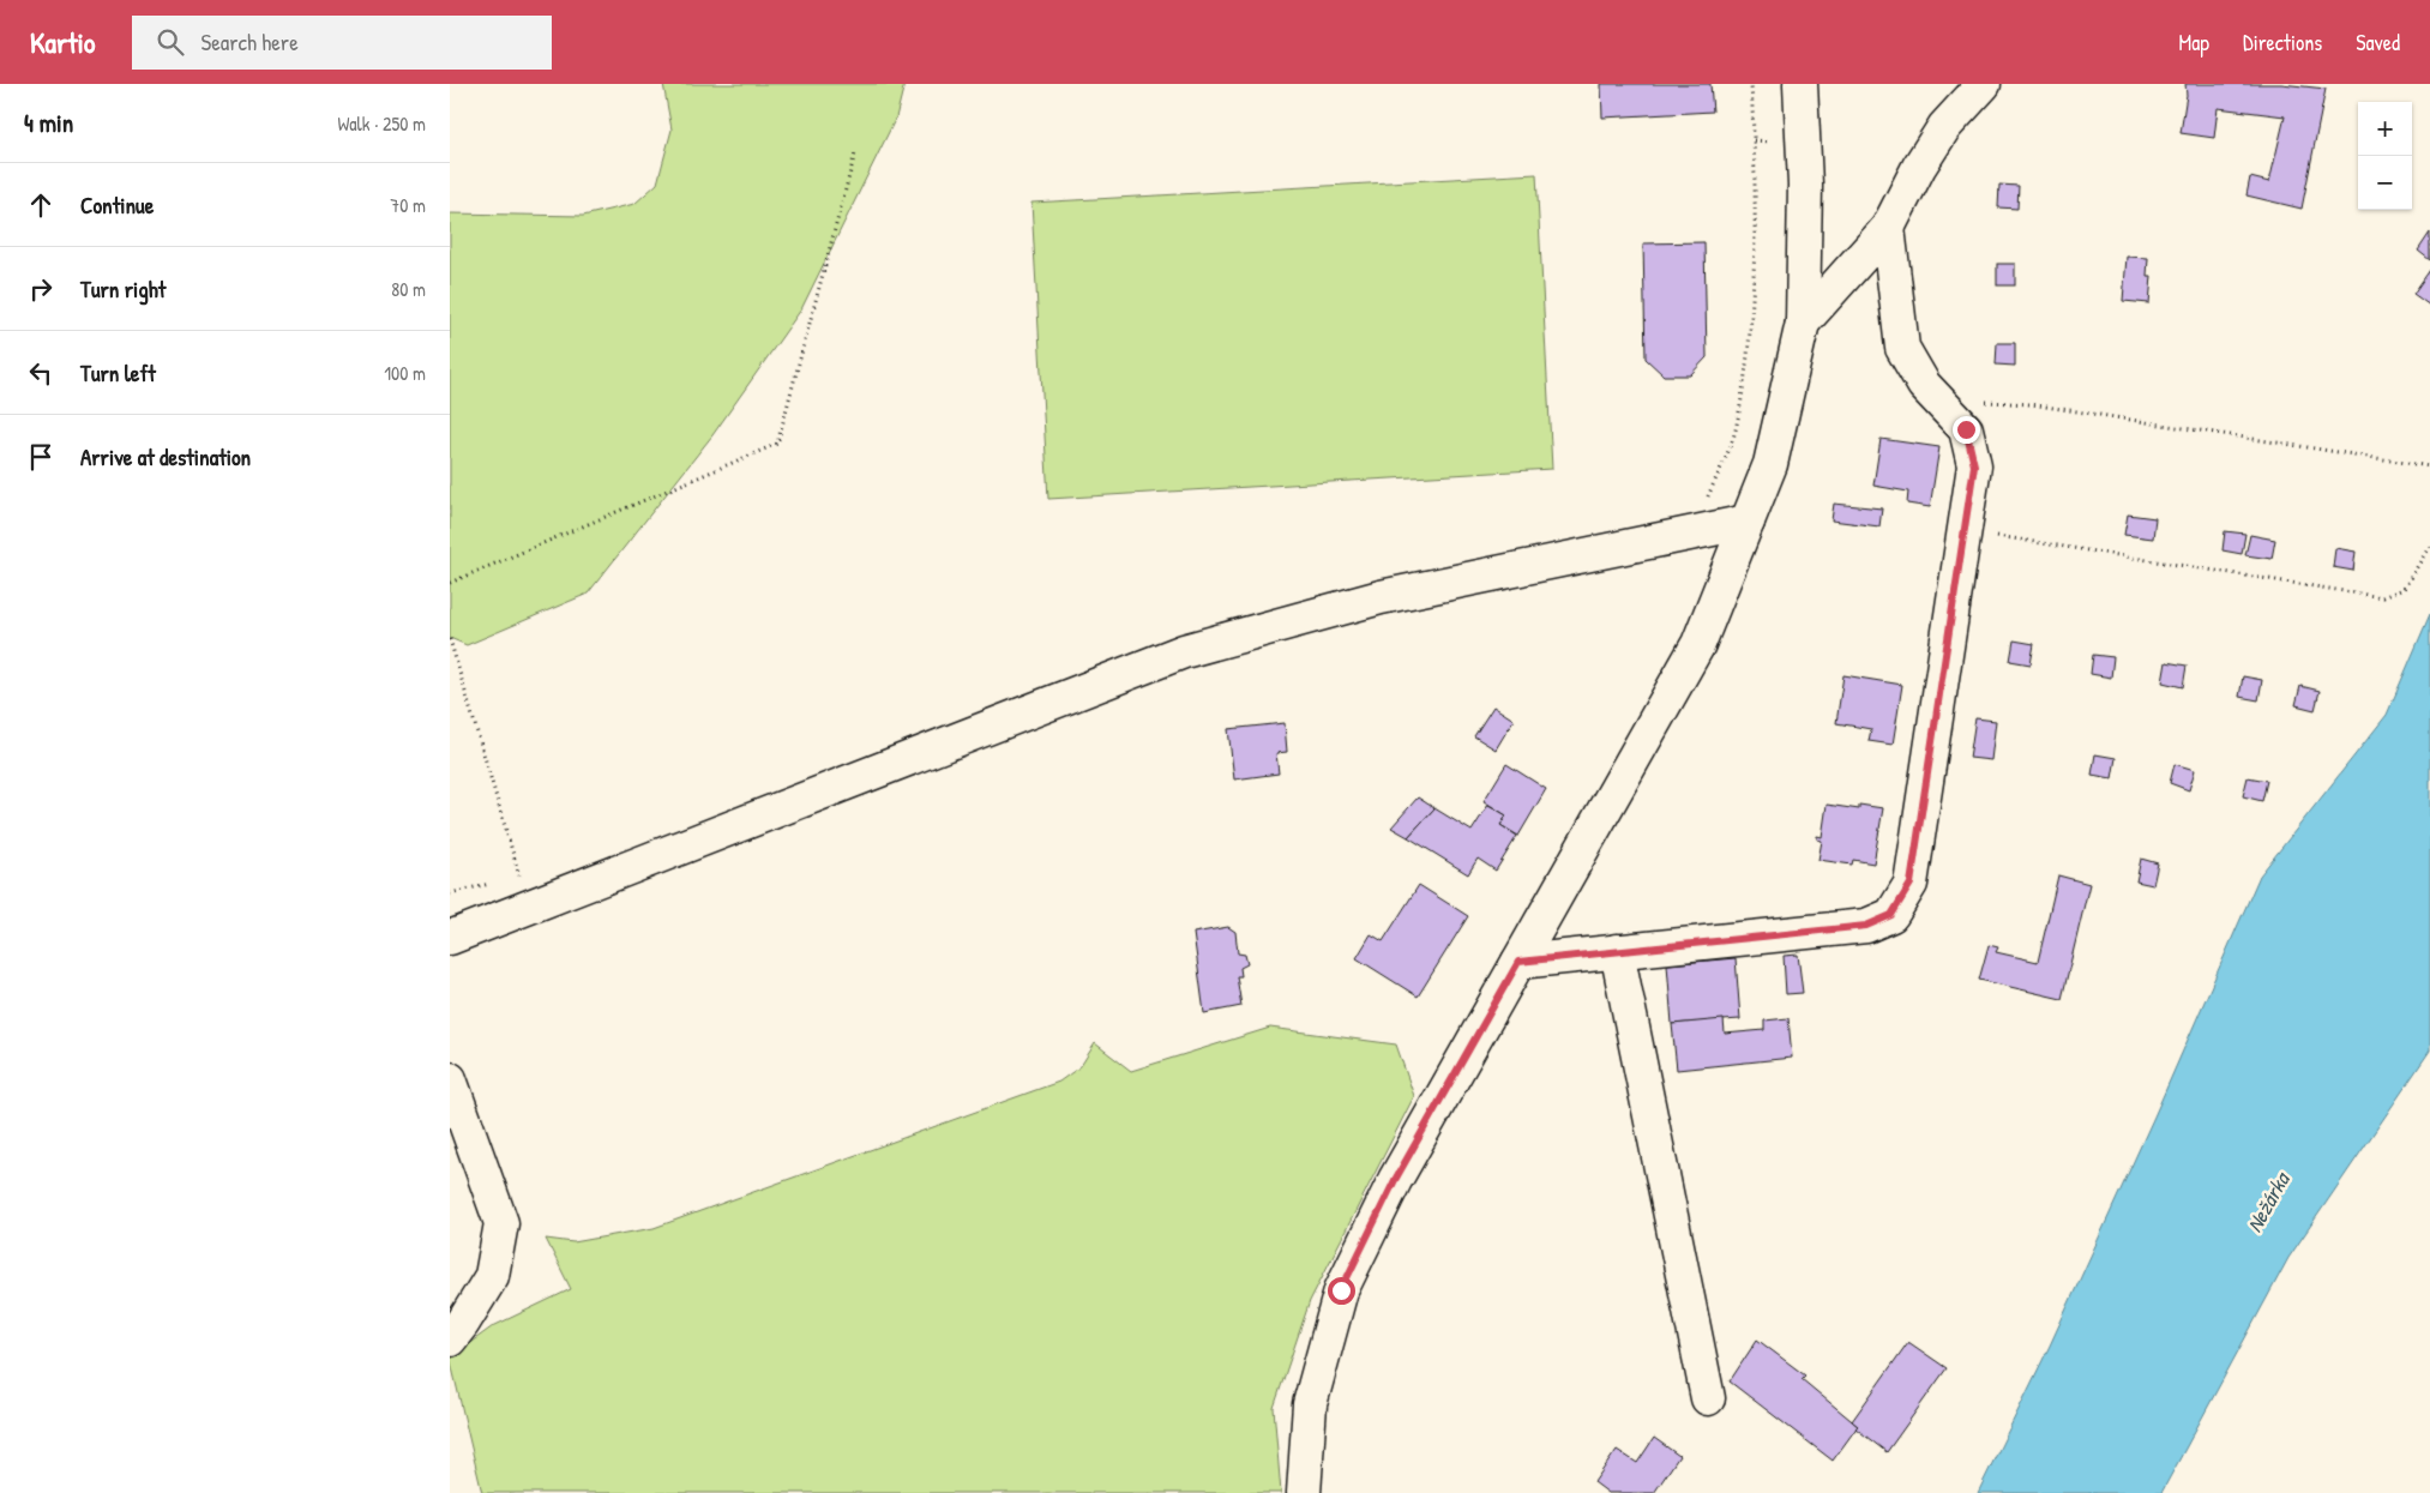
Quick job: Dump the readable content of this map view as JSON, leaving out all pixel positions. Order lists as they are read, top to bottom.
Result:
{
  "water": ["Nežárka"],
  "page": {
    "header": "Kartio",
    "search": "Search here",
    "nav": ["Map", "Directions", "Saved"],
    "heading": ["4 min", "Walk · 250 m"],
    "map_buttons": ["+", "−"],
    "list": [
      ["Continue", "70 m"],
      ["Turn right", "80 m"],
      ["Turn left", "100 m"],
      "Arrive at destination"
    ]
  }
}
